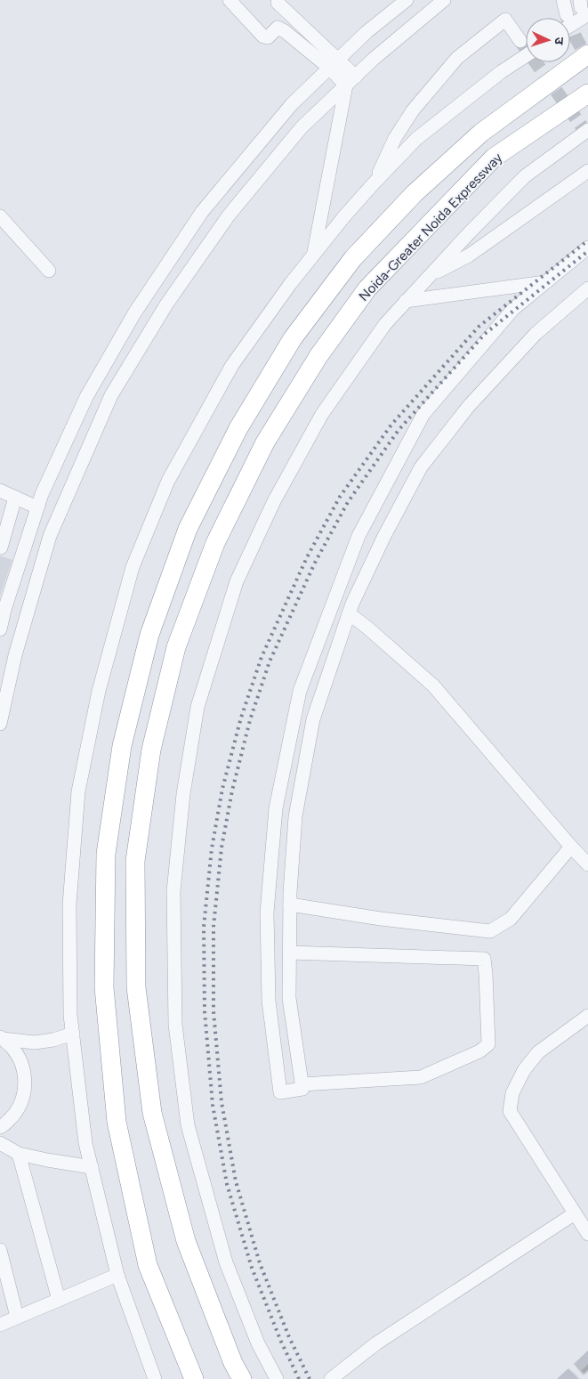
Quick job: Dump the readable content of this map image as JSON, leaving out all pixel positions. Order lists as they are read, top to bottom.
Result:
{
  "streets": {
    "highway": ["Noida-Greater Noida Expressway"]
  },
  "north": "right"
}
